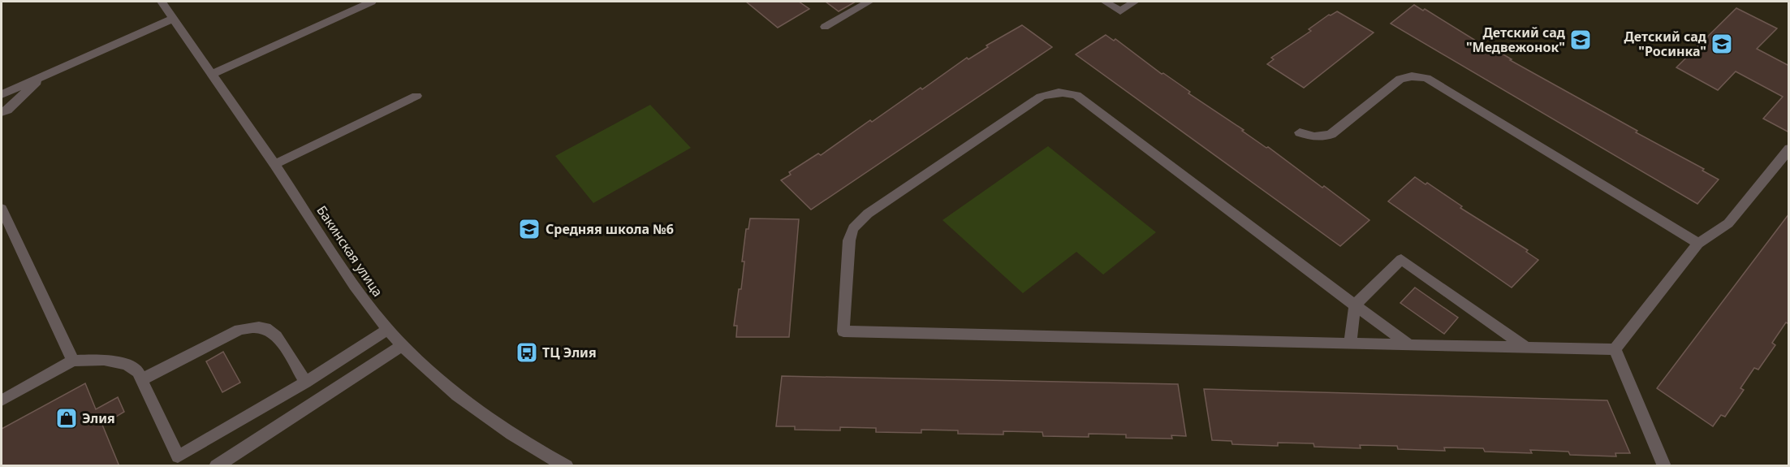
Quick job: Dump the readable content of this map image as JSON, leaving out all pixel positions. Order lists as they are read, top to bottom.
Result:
{
  "streets": {
    "street": ["Бакинская улица"]
  },
  "places": {
    "school or university": ["Детский сад \"Медвежонок\"", "Детский сад \"Росинка\"", "Средняя школа №6"],
    "bus stop": ["ТЦ Элия"],
    "shop": ["Элия"]
  }
}
